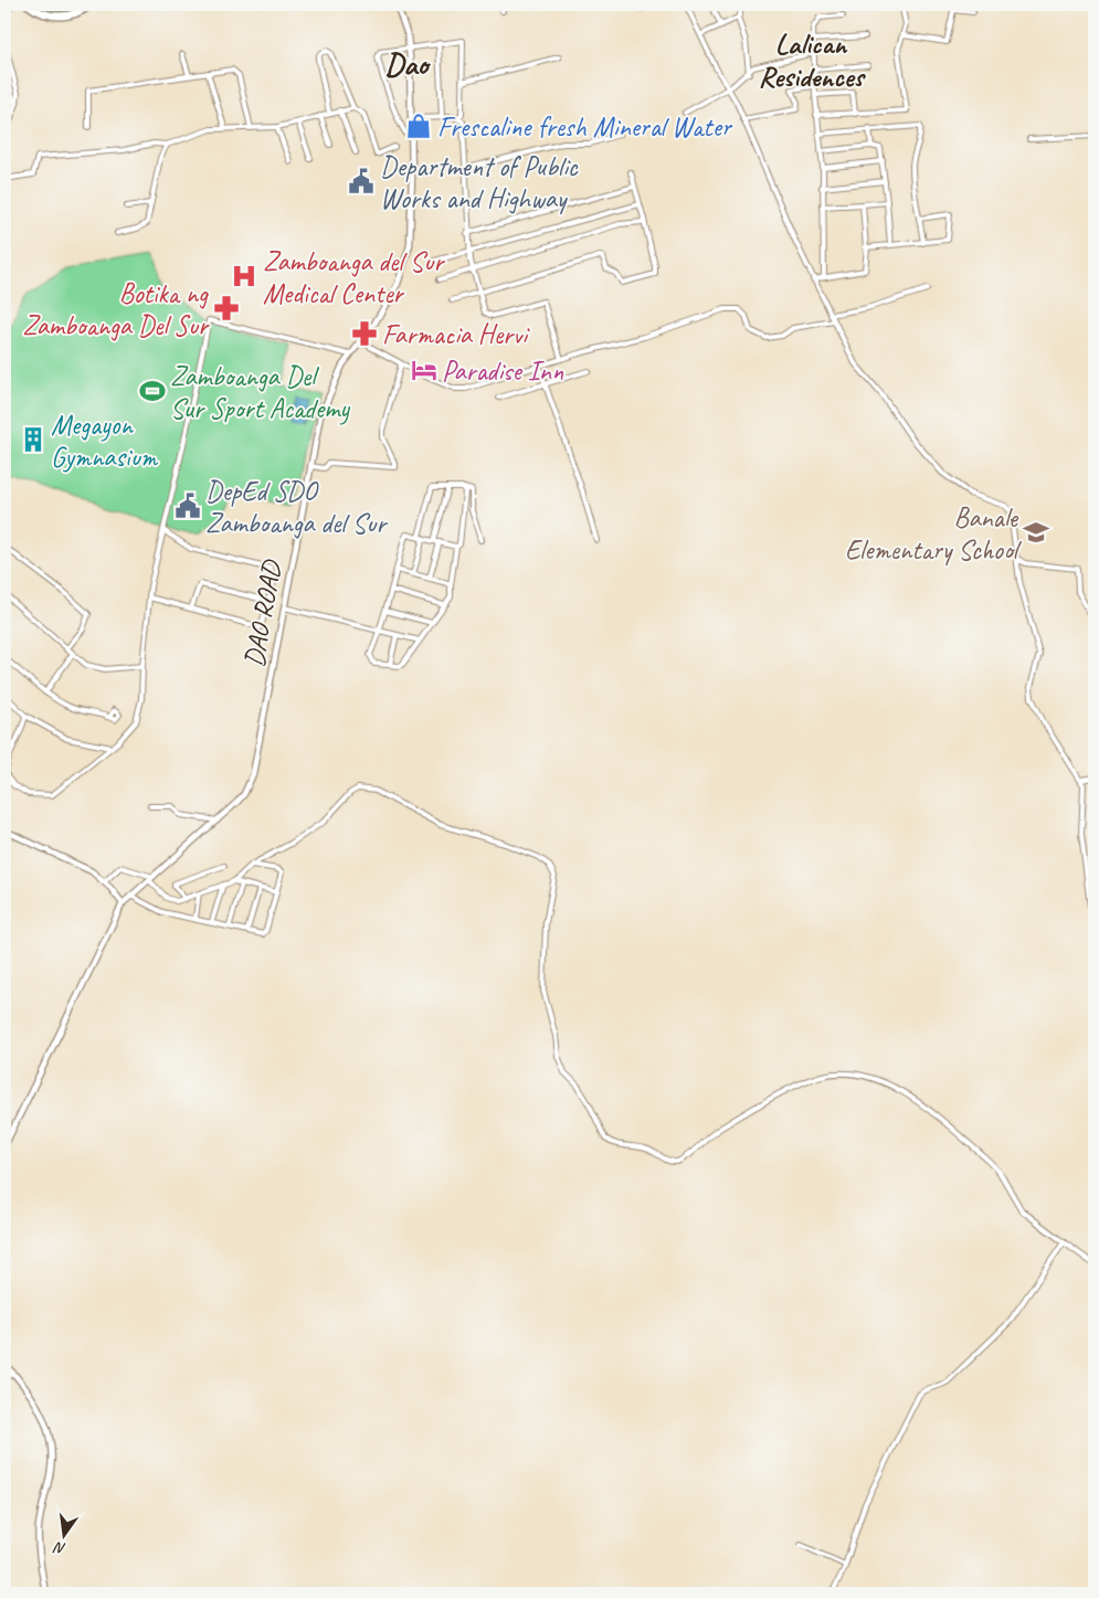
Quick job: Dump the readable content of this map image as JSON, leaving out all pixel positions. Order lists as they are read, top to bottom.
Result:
{
  "streets": {
    "street": ["DAO ROAD"]
  },
  "districts": ["Lalican Residences", "Dao"],
  "places": {
    "shop": ["Frescaline fresh Mineral Water"],
    "public building": ["Department of Public Works and Highway", "DepEd SDO Zamboanga del Sur"],
    "hospital": ["Zamboanga del Sur Medical Center"],
    "pharmacy": ["Botika ng Zamboanga Del Sur", "Farmacia Hervi"],
    "hotel": ["Paradise Inn"],
    "sports": ["Zamboanga Del Sur Sport Academy"],
    "building": ["Megayon Gymnasium"],
    "school or university": ["Banale Elementary School"]
  },
  "north": "bottom"
}
